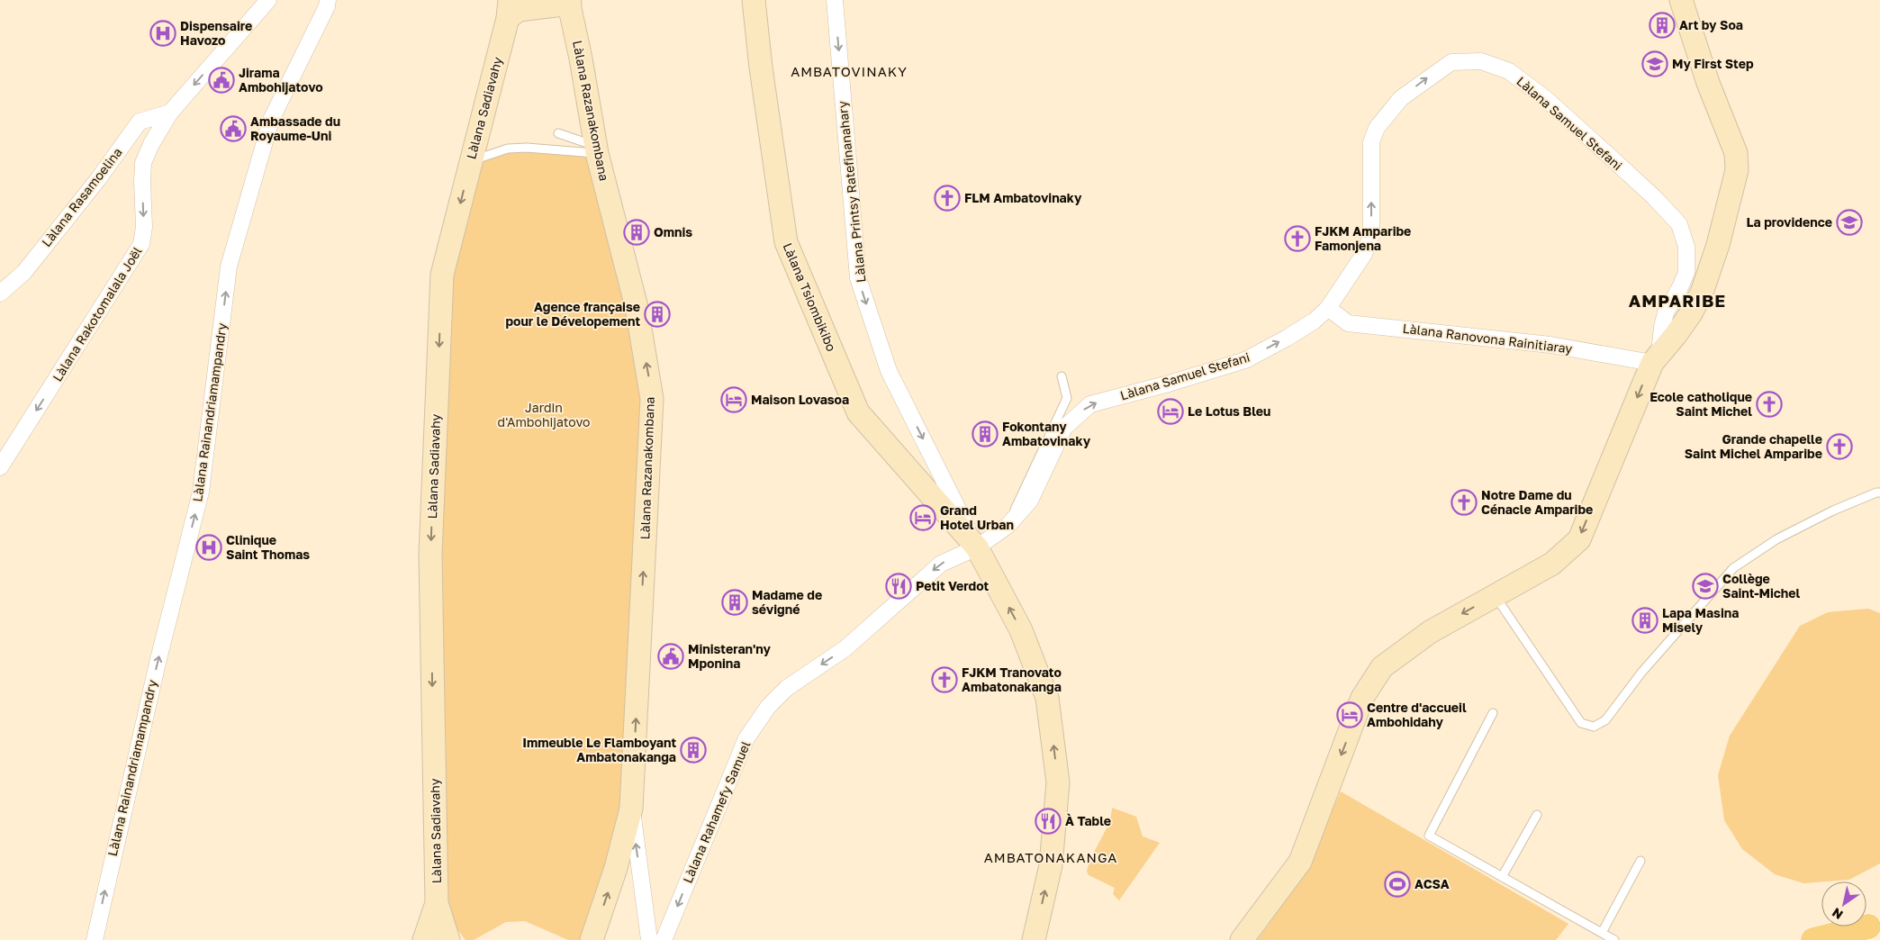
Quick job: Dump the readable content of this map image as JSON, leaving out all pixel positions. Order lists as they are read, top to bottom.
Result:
{
  "streets": {
    "street": [
      "Làlana Sadiavahy",
      "Làlana Razanakombana",
      "Làlana Samuel Stefani",
      "Làlana Printsy Ratefinanahary",
      "Làlana Rasamoelina",
      "Làlana Tsiombikibo",
      "Làlana Rakotomalala Joël",
      "Làlana Ranovona Rainitiaray",
      "Làlana Rainandriamampandry",
      "Làlana Rahamefy Samuel"
    ]
  },
  "crossings": [
    ["Làlana Samuel Stefani", "Làlana Printsy Ratefinanahary"],
    ["Làlana Samuel Stefani", "Làlana Tsiombikibo"],
    ["Làlana Samuel Stefani", "Làlana Ranovona Rainitiaray"],
    ["Làlana Samuel Stefani", "Làlana Rahamefy Samuel"],
    ["Làlana Printsy Ratefinanahary", "Làlana Tsiombikibo"],
    ["Làlana Printsy Ratefinanahary", "Làlana Rahamefy Samuel"],
    ["Làlana Rasamoelina", "Làlana Rakotomalala Joël"],
    ["Làlana Tsiombikibo", "Làlana Rahamefy Samuel"]
  ],
  "one_way": [
    "Làlana Sadiavahy",
    "Làlana Razanakombana",
    "Làlana Printsy Ratefinanahary",
    "Làlana Tsiombikibo",
    "Làlana Rakotomalala Joël",
    "Làlana Rainandriamampandry",
    "Làlana Rahamefy Samuel"
  ],
  "districts": ["AMBATOVINAKY", "AMPARIBE", "AMBATONAKANGA"],
  "parks": ["Jardin d'Ambohijatovo"],
  "places": {
    "building": [
      "Art by Soa",
      "Omnis",
      "Agence française pour le Dévelopement",
      "Fokontany Ambatovinaky",
      "Madame de sévigné",
      "Lapa Masina Misely",
      "Immeuble Le Flamboyant Ambatonakanga"
    ],
    "hospital": ["Dispensaire Havozo", "Clinique Saint Thomas"],
    "school or university": ["My First Step", "La providence", "Collège Saint-Michel"],
    "public building": ["Jirama Ambohijatovo", "Ambassade du Royaume-Uni", "Ministeran'ny Mponina"],
    "church": [
      "FLM Ambatovinaky",
      "FJKM Amparibe Famonjena",
      "Ecole catholique Saint Michel",
      "Grande chapelle Saint Michel Amparibe",
      "Notre Dame du Cénacle Amparibe",
      "FJKM Tranovato Ambatonakanga"
    ],
    "hotel": [
      "Maison Lovasoa",
      "Le Lotus Bleu",
      "Grand Hotel Urban",
      "Centre d'accueil Ambohidahy"
    ],
    "restaurant": ["Petit Verdot", "À Table"],
    "sports": ["ACSA"]
  },
  "north": "bottom left"
}
